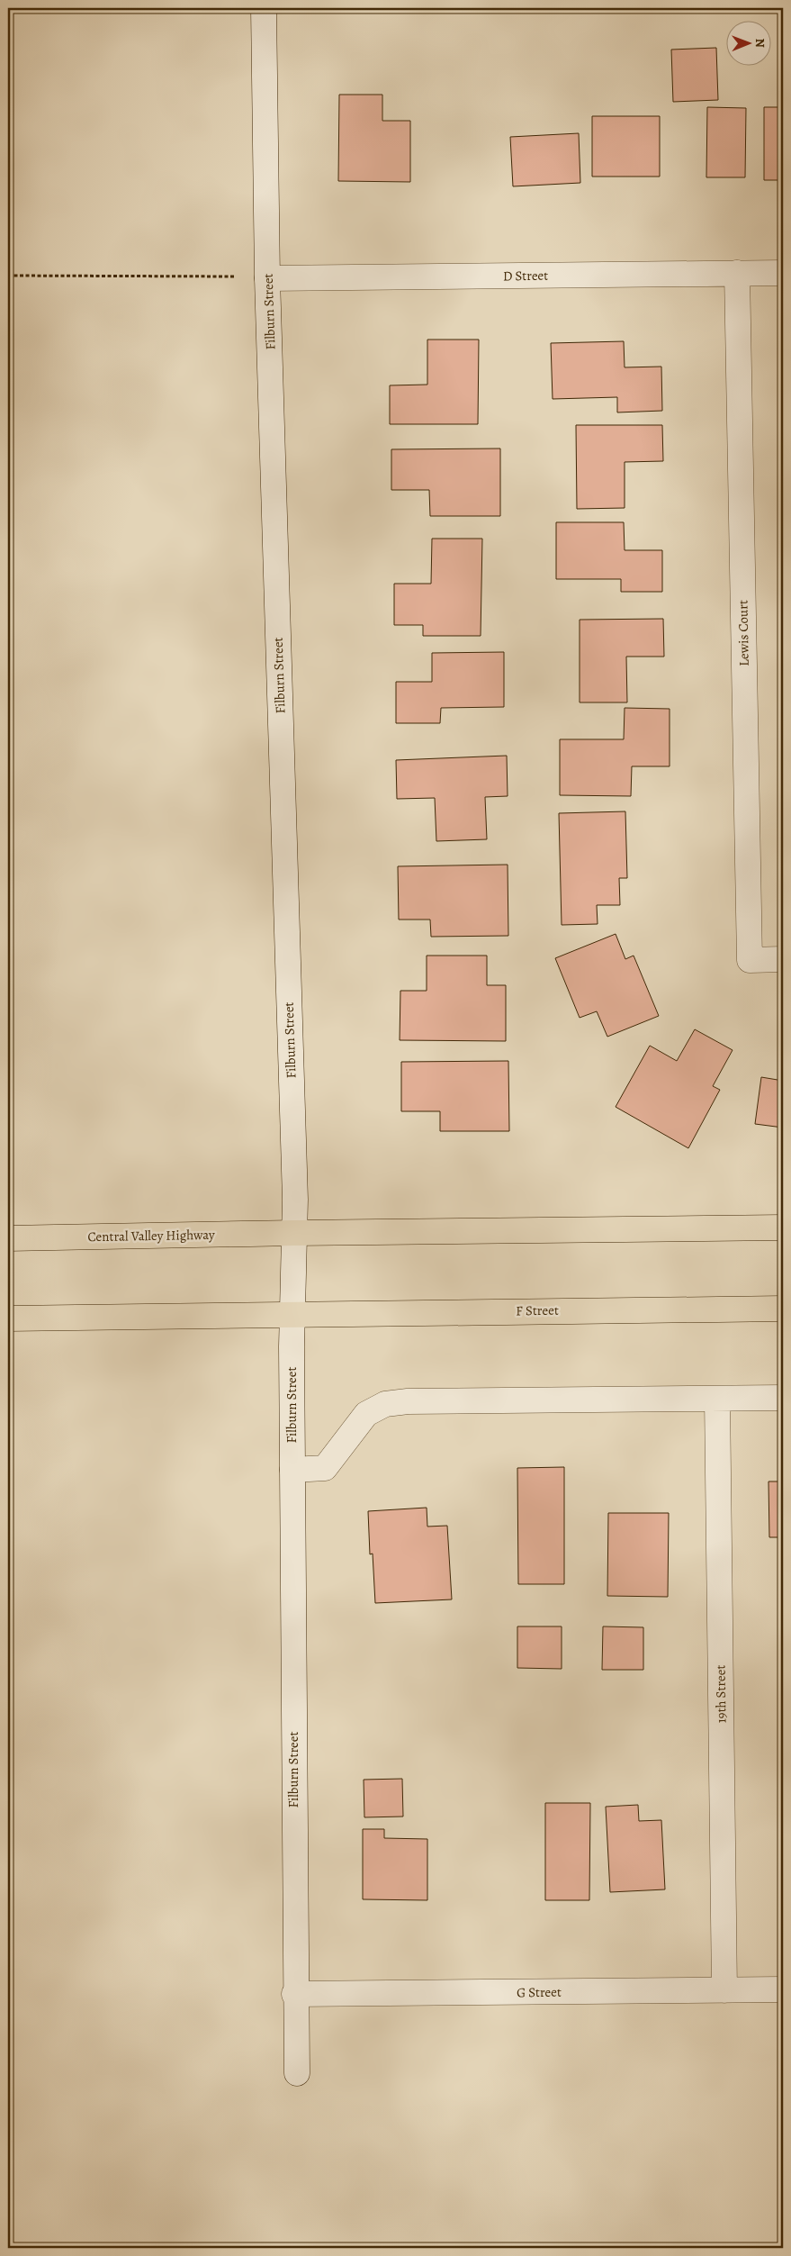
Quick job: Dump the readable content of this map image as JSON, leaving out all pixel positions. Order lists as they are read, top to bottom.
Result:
{
  "streets": {
    "main road": ["Central Valley Highway", "F Street"],
    "street": [
      "D Street",
      "Filburn Street",
      "Lewis Court",
      "19th Street",
      "G Street"
    ]
  },
  "crossings": [
    ["D Street", "Filburn Street"],
    ["D Street", "Lewis Court"],
    ["Filburn Street", "Central Valley Highway"],
    ["Filburn Street", "F Street"],
    ["Filburn Street", "G Street"],
    ["19th Street", "G Street"]
  ],
  "north": "right"
}
